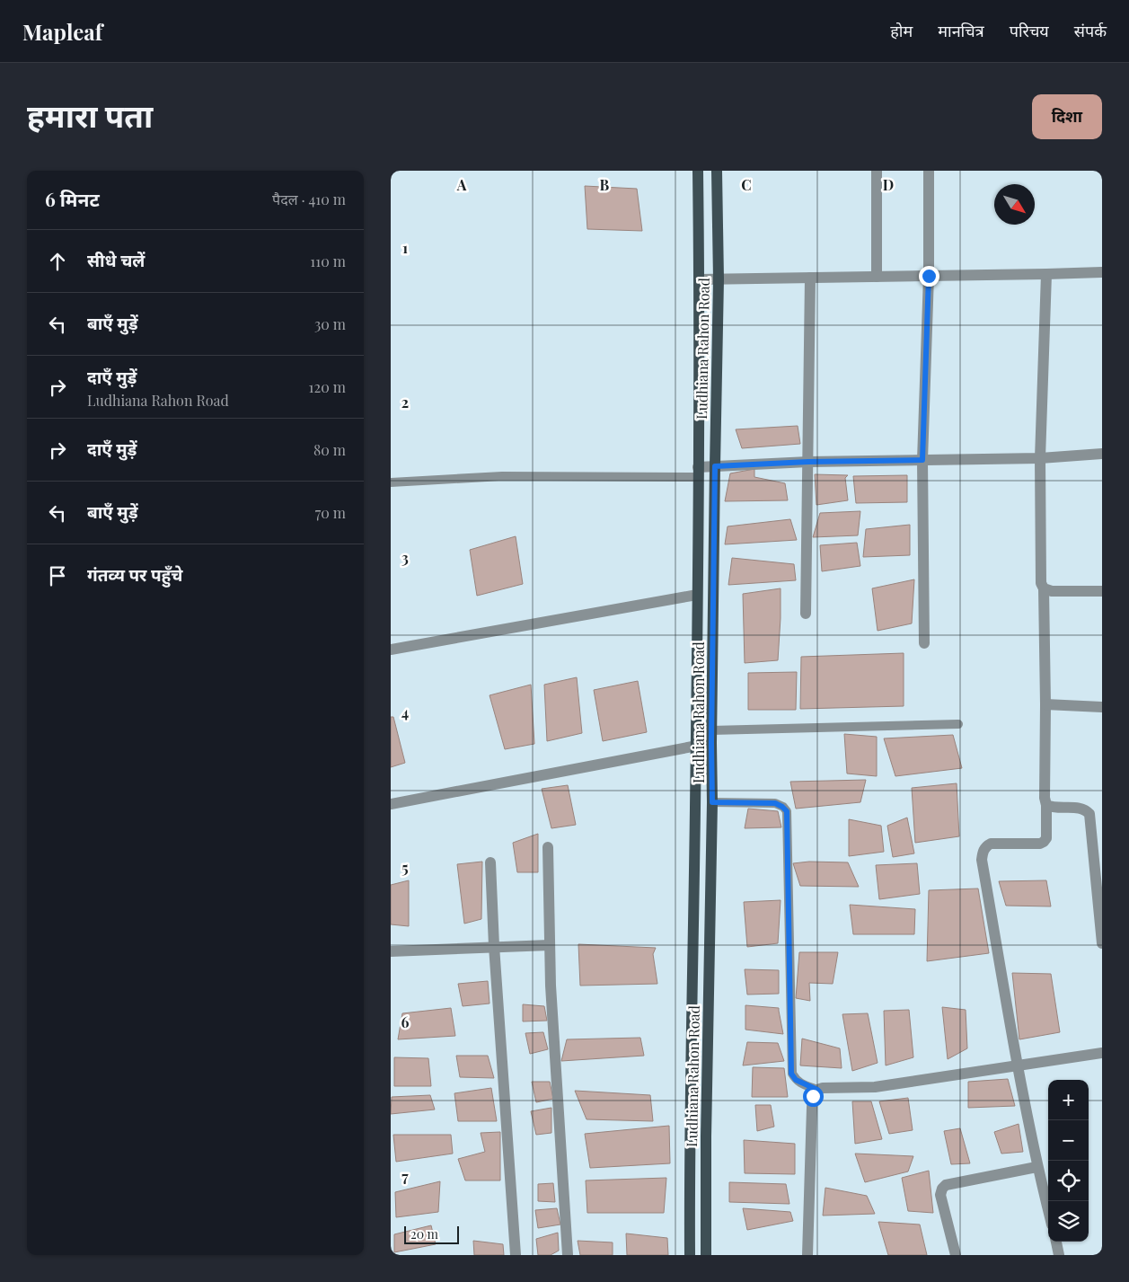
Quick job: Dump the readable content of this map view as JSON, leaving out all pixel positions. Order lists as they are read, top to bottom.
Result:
{
  "streets": {
    "main road": ["Ludhiana Rahon Road"]
  },
  "scale_bar": "20 m",
  "north": "bottom right",
  "page": {
    "header": "Mapleaf",
    "nav": [
      "होम",
      "मानचित्र",
      "परिचय",
      "संपर्क"
    ],
    "title": "हमारा पता",
    "buttons": "दिशा",
    "heading": ["6 मिनट", "पैदल · 410 m"],
    "list": [
      ["सीधे चलें", "110 m"],
      ["बाएँ मुड़ें", "30 m"],
      ["दाएँ मुड़ें", "Ludhiana Rahon Road", "120 m"],
      ["दाएँ मुड़ें", "80 m"],
      ["बाएँ मुड़ें", "70 m"],
      "गंतव्य पर पहुँचे"
    ],
    "map_buttons": ["+", "−"],
    "scale": "20 m"
  },
  "grid": {
    "columns": [
      "A",
      "B",
      "C",
      "D"
    ],
    "rows": [
      "1",
      "2",
      "3",
      "4",
      "5",
      "6",
      "7"
    ]
  }
}
